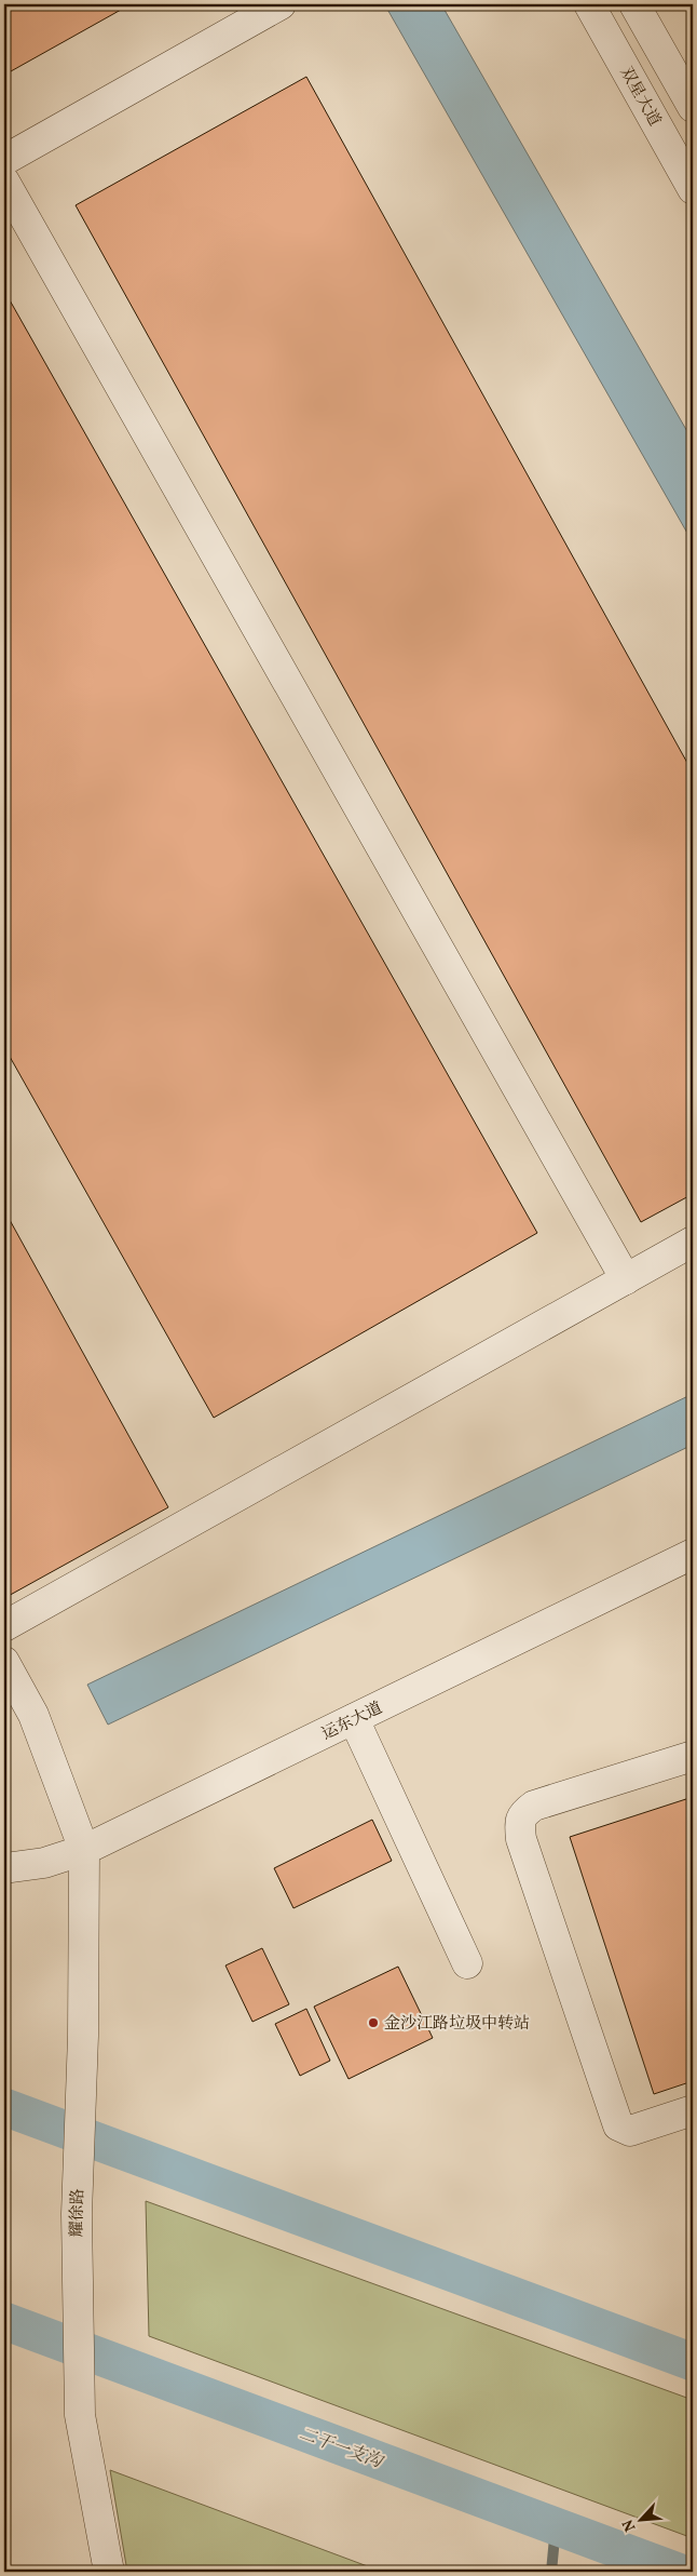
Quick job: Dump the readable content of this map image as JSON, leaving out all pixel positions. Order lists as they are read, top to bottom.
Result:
{
  "streets": {
    "street": ["双星大道", "运东大道", "耀徐路"]
  },
  "crossings": [
    ["运东大道", "耀徐路"]
  ],
  "water": ["二干一支沟"],
  "places": ["金沙江路垃圾中转站"],
  "north": "bottom left"
}
